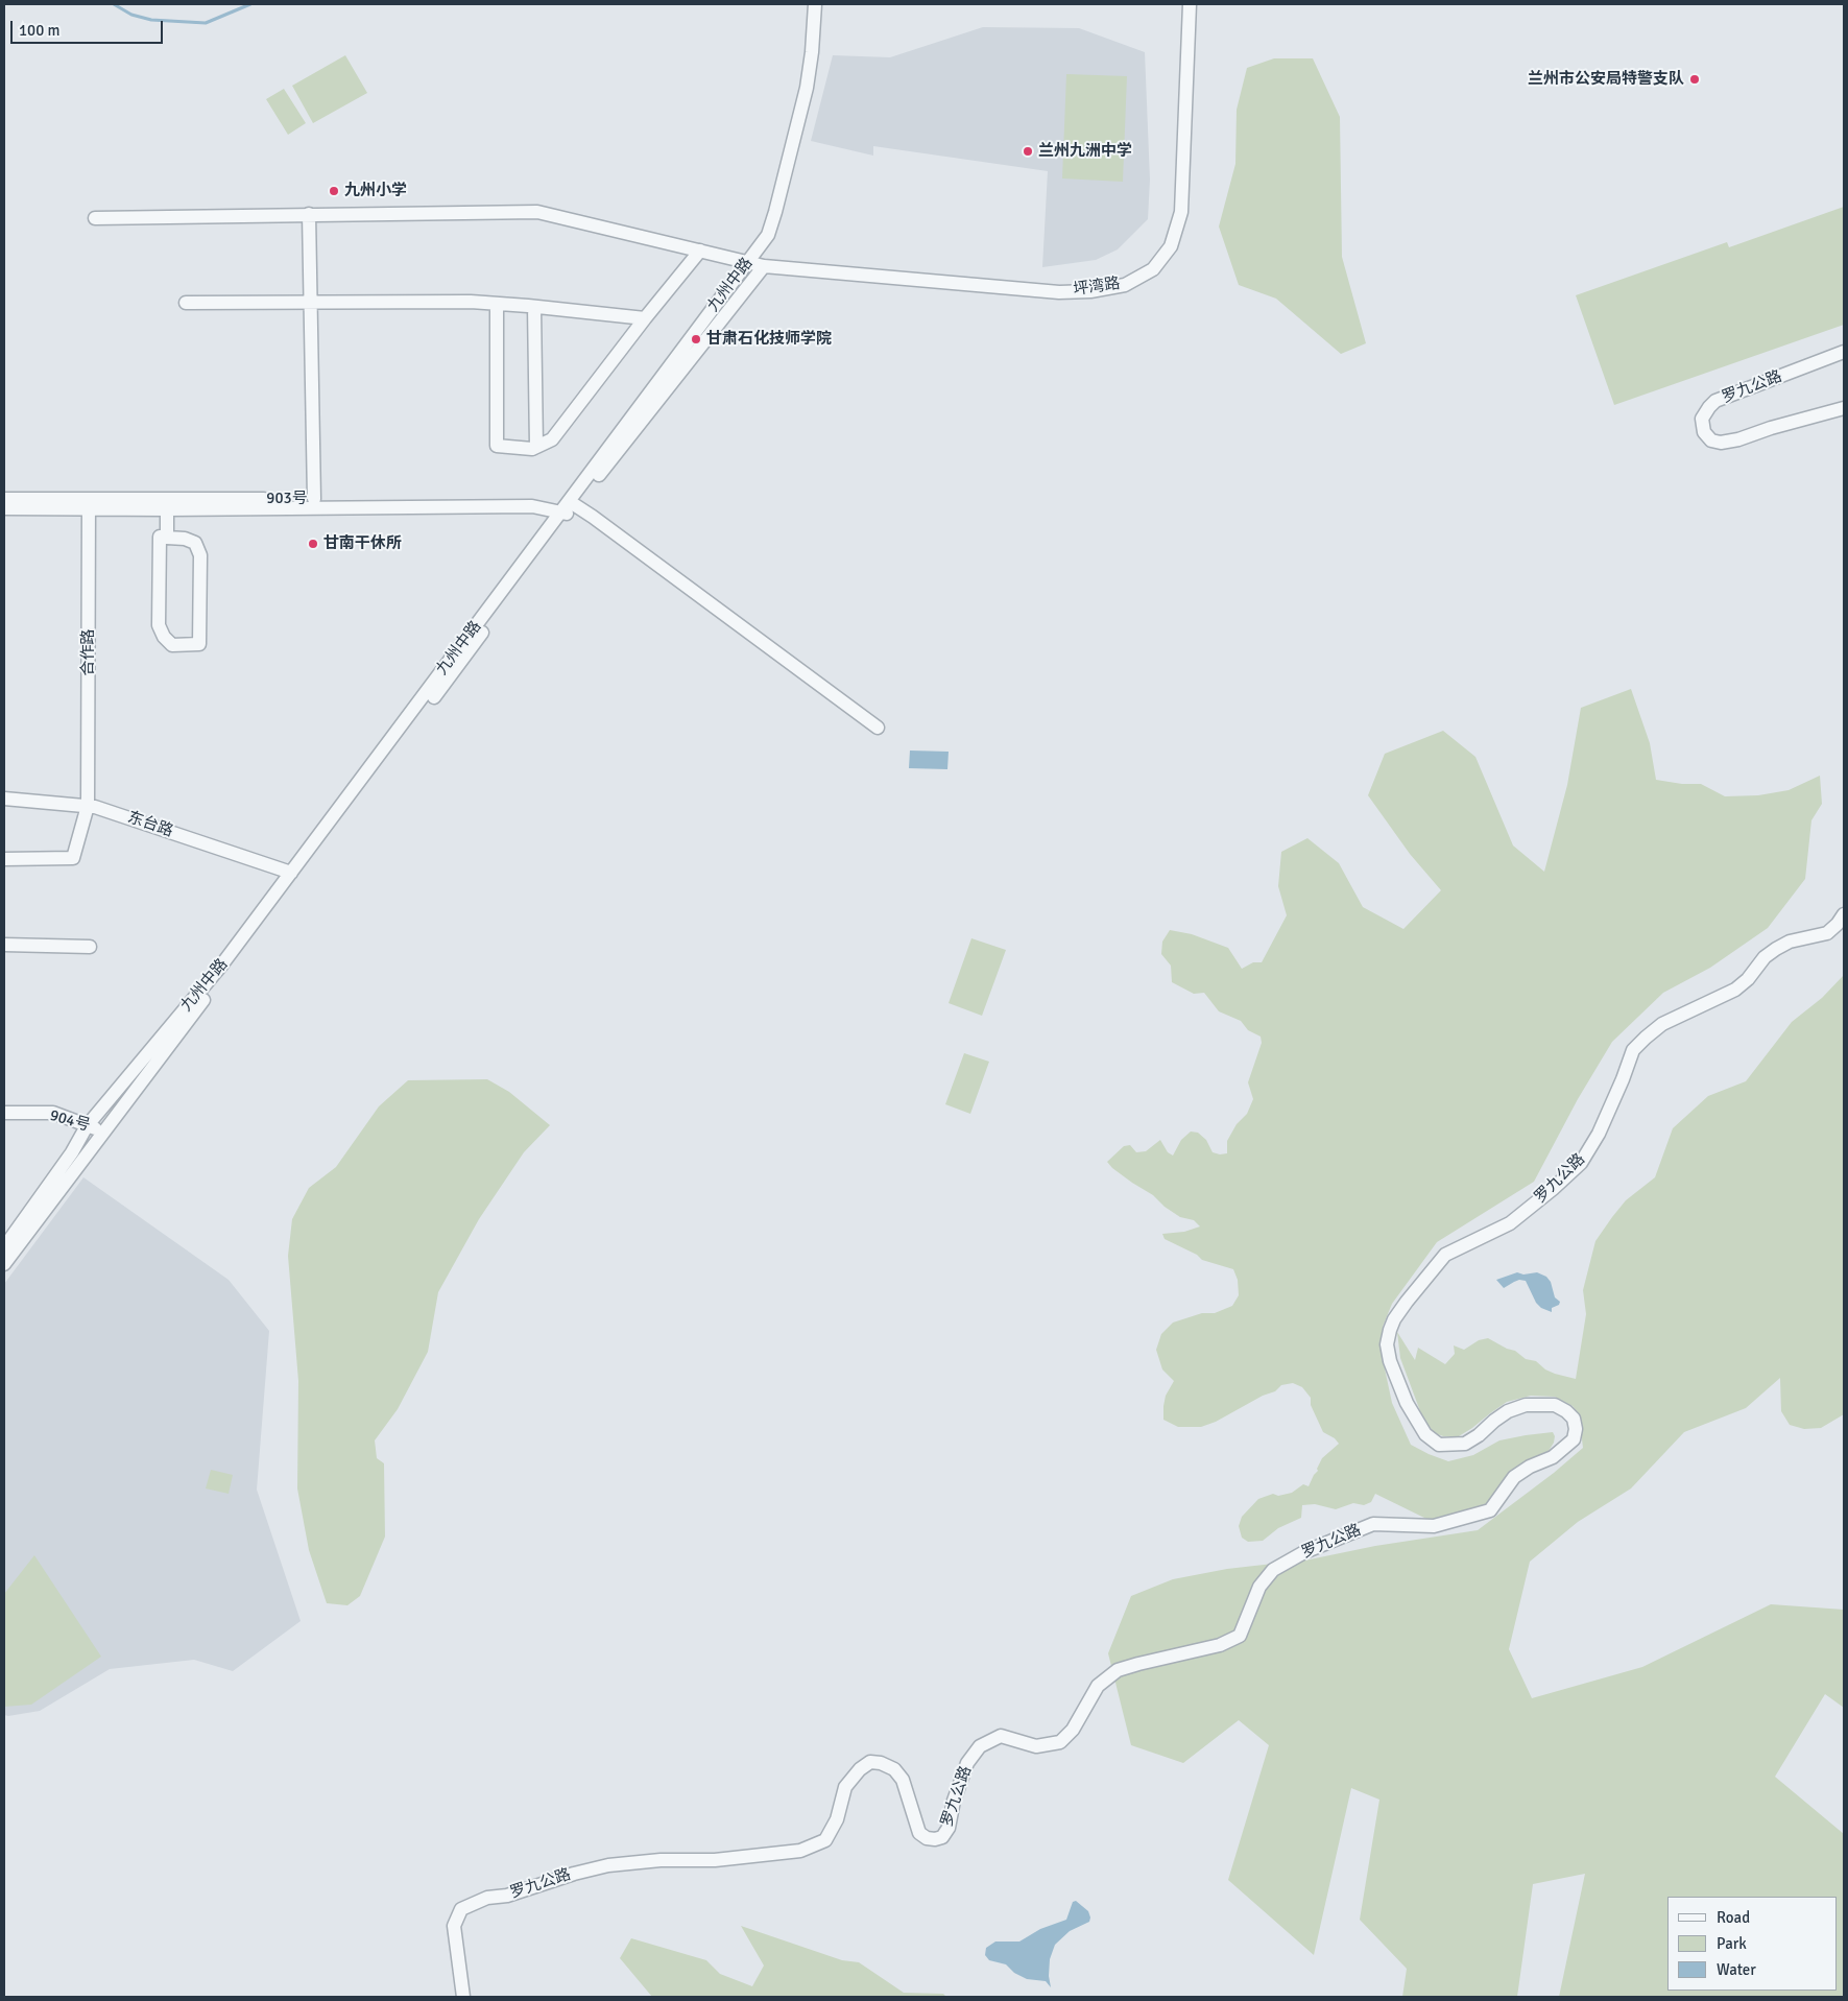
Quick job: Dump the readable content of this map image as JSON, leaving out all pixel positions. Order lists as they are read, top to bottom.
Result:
{
  "streets": {
    "street": [
      "九州中路",
      "坪湾路",
      "罗九公路",
      "903号",
      "合作路",
      "东台路",
      "904号"
    ]
  },
  "crossings": [
    ["九州中路", "坪湾路"],
    ["九州中路", "903号"],
    ["九州中路", "东台路"],
    ["九州中路", "904号"],
    ["903号", "合作路"],
    ["合作路", "东台路"]
  ],
  "places": [
    "兰州市公安局特警支队",
    "兰州九洲中学",
    "九州小学",
    "甘肃石化技师学院",
    "甘南干休所"
  ],
  "legend": ["Road", "Park", "Water"],
  "scale_bar": "100 m"
}
